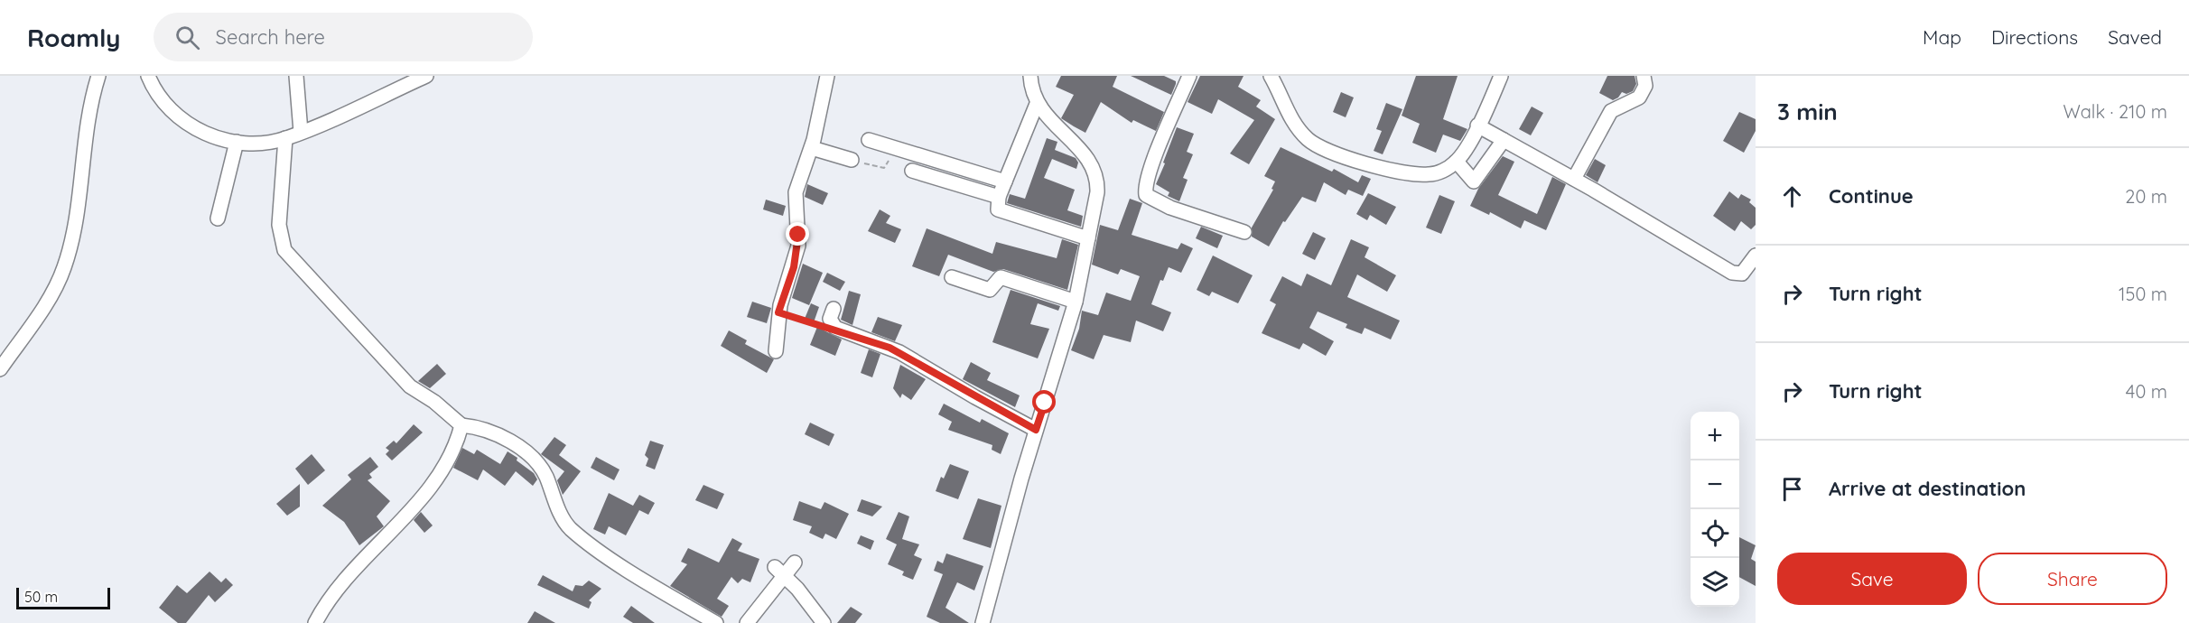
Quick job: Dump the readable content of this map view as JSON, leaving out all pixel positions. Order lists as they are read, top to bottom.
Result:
{
  "scale_bar": "50 m",
  "page": {
    "header": "Roamly",
    "search": "Search here",
    "nav": ["Map", "Directions", "Saved"],
    "heading": ["3 min", "Walk · 210 m"],
    "list": [
      ["Continue", "20 m"],
      ["Turn right", "150 m"],
      ["Turn right", "40 m"],
      "Arrive at destination"
    ],
    "map_buttons": ["+", "−"],
    "buttons": ["Save", "Share"],
    "scale": "50 m"
  }
}
